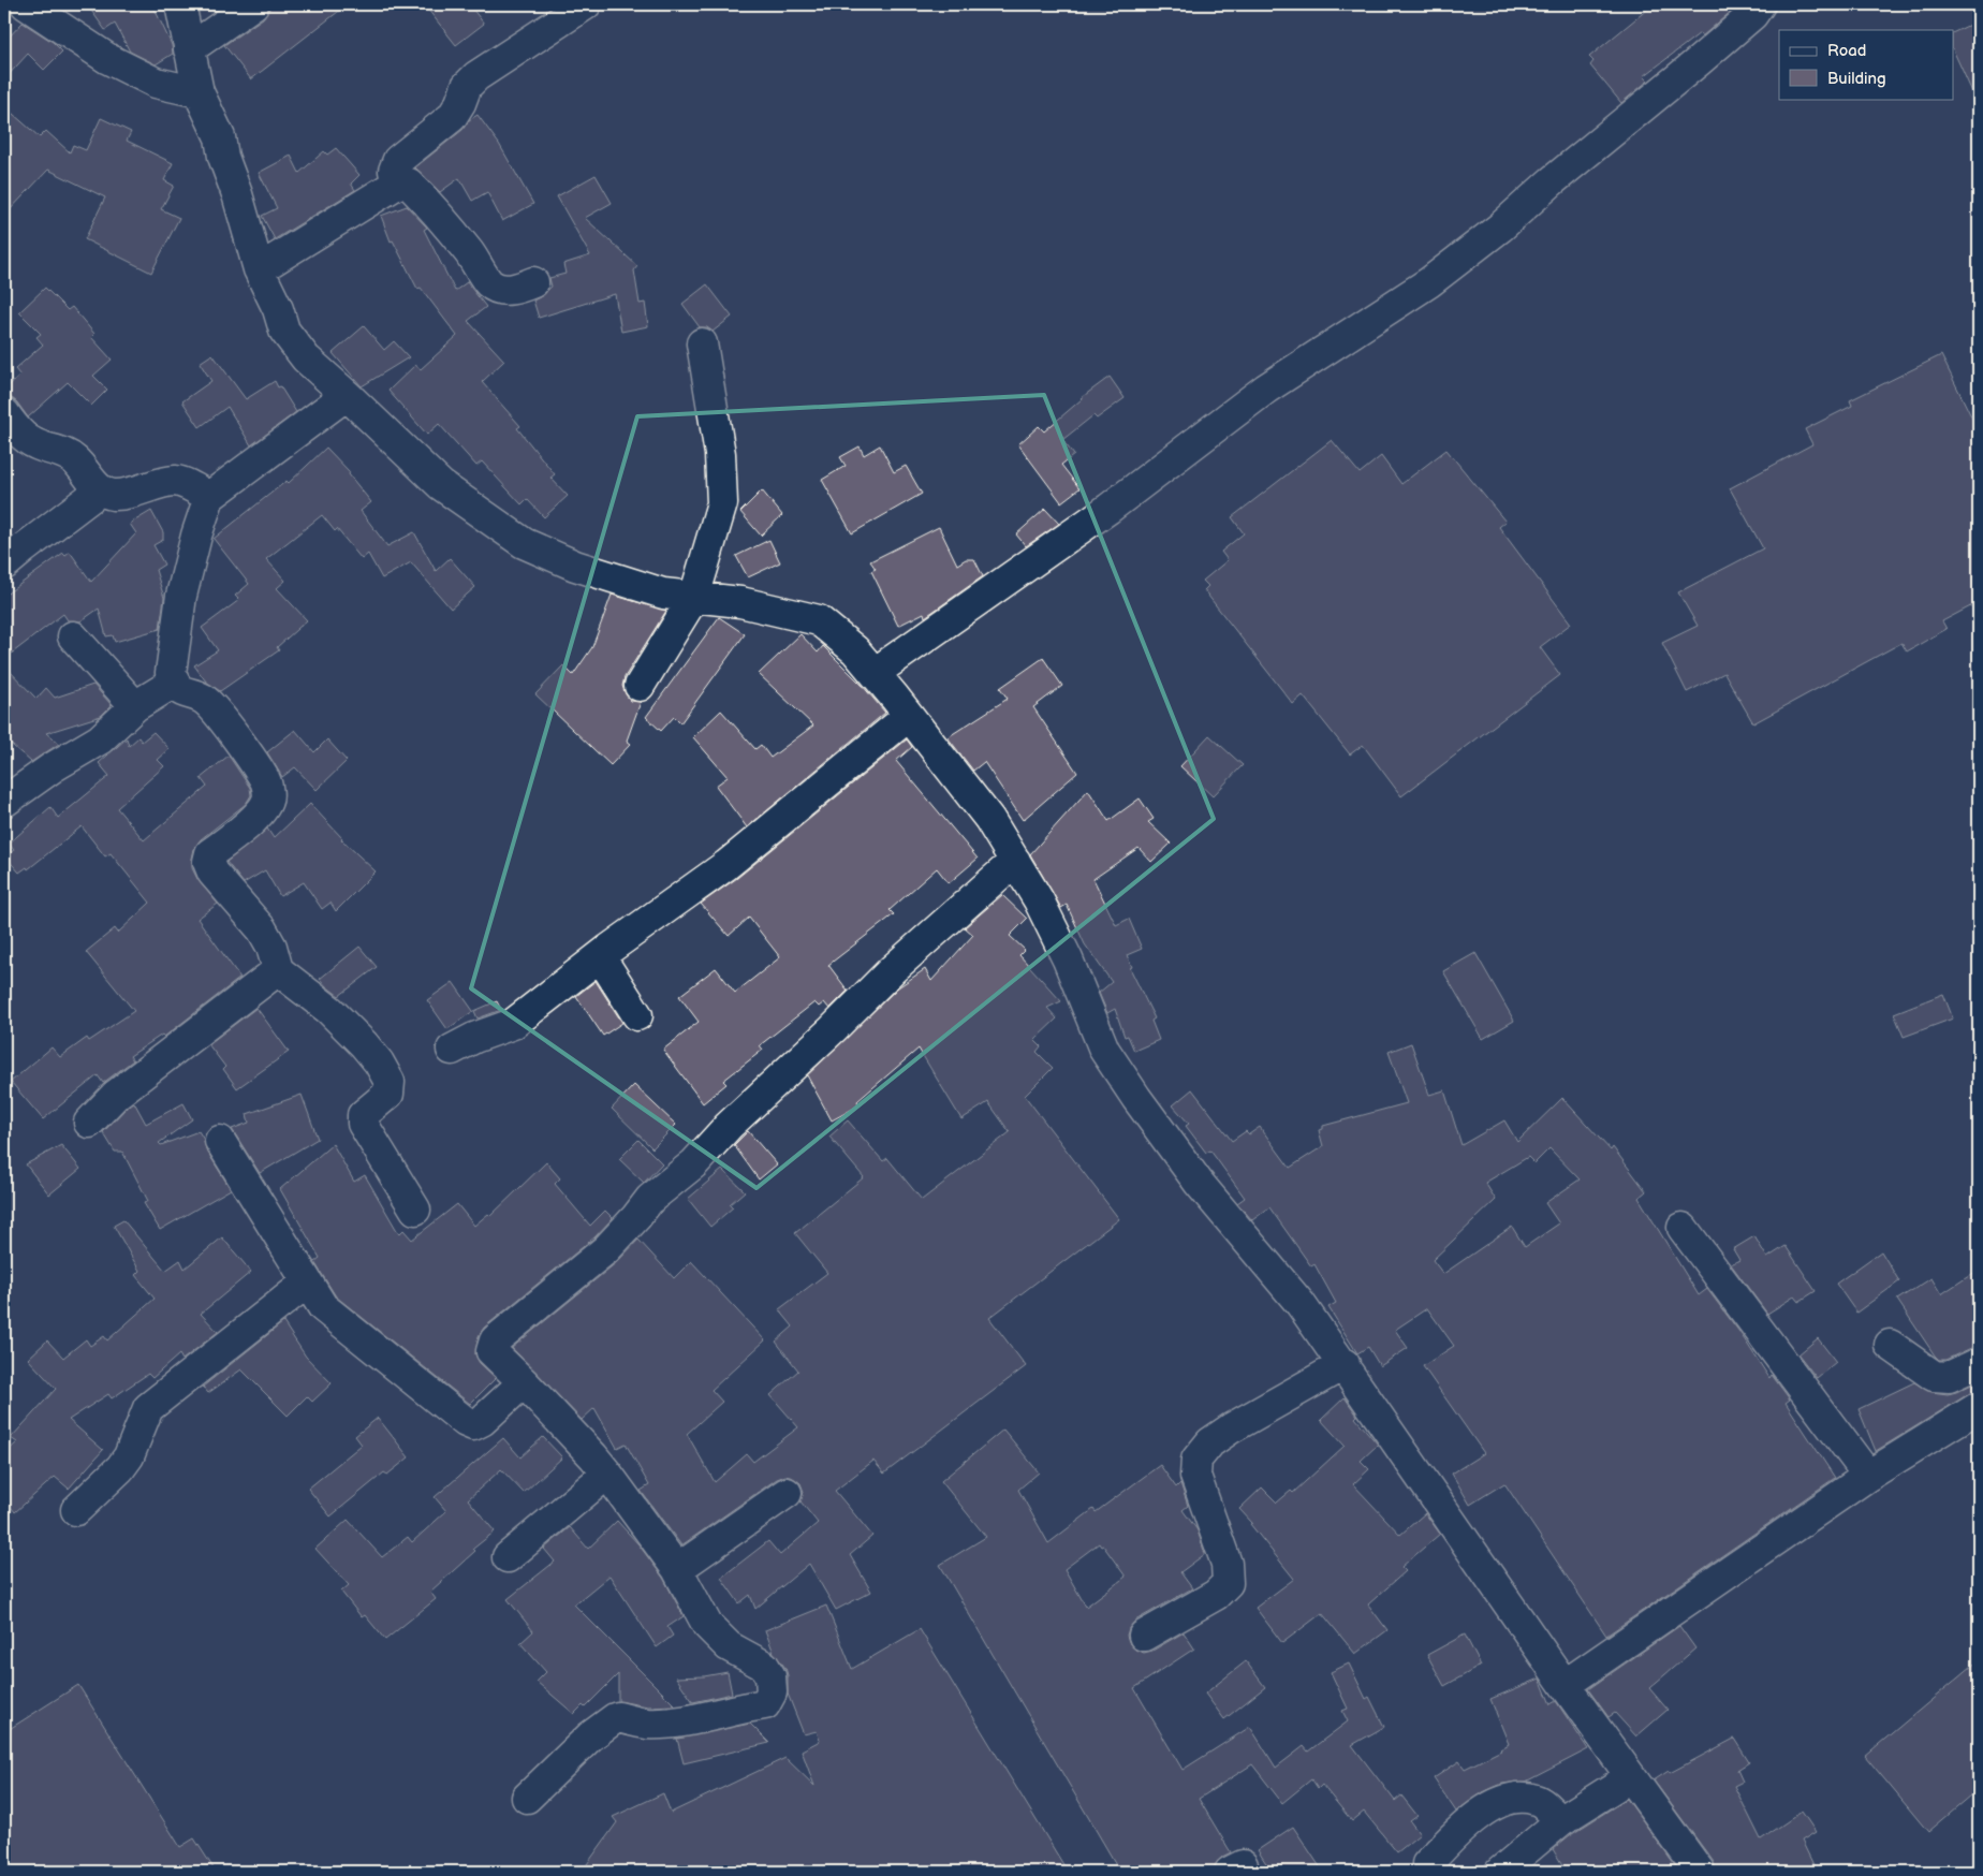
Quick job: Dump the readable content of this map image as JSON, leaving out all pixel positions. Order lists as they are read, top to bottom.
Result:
{
  "legend": ["Road", "Building"]
}
